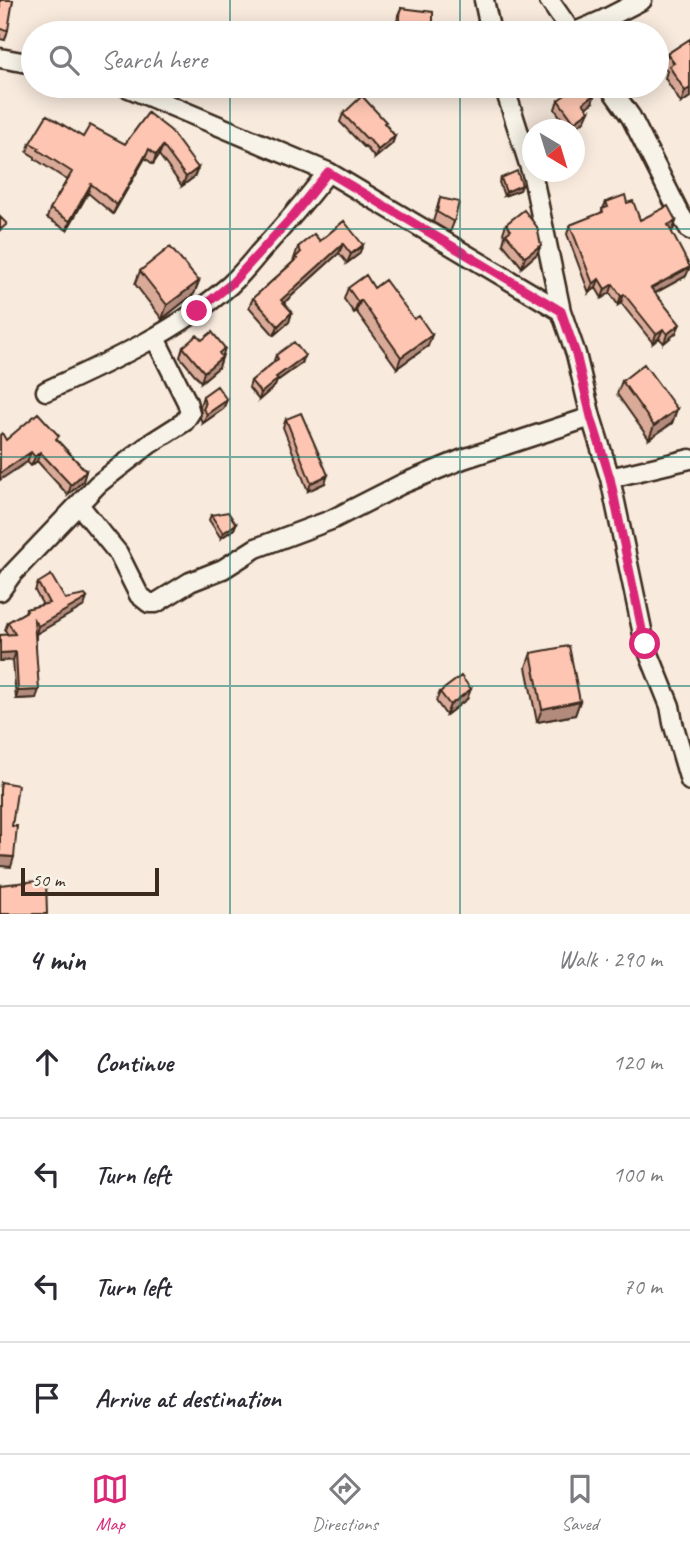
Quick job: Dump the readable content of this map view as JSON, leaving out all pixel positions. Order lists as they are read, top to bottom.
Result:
{
  "scale_bar": "50 m",
  "north": "bottom right",
  "page": {
    "search": "Search here",
    "scale": "50 m",
    "heading": ["4 min", "Walk · 290 m"],
    "list": [
      ["Continue", "120 m"],
      ["Turn left", "100 m"],
      ["Turn left", "70 m"],
      "Arrive at destination"
    ],
    "nav": ["Map", "Directions", "Saved"]
  }
}
